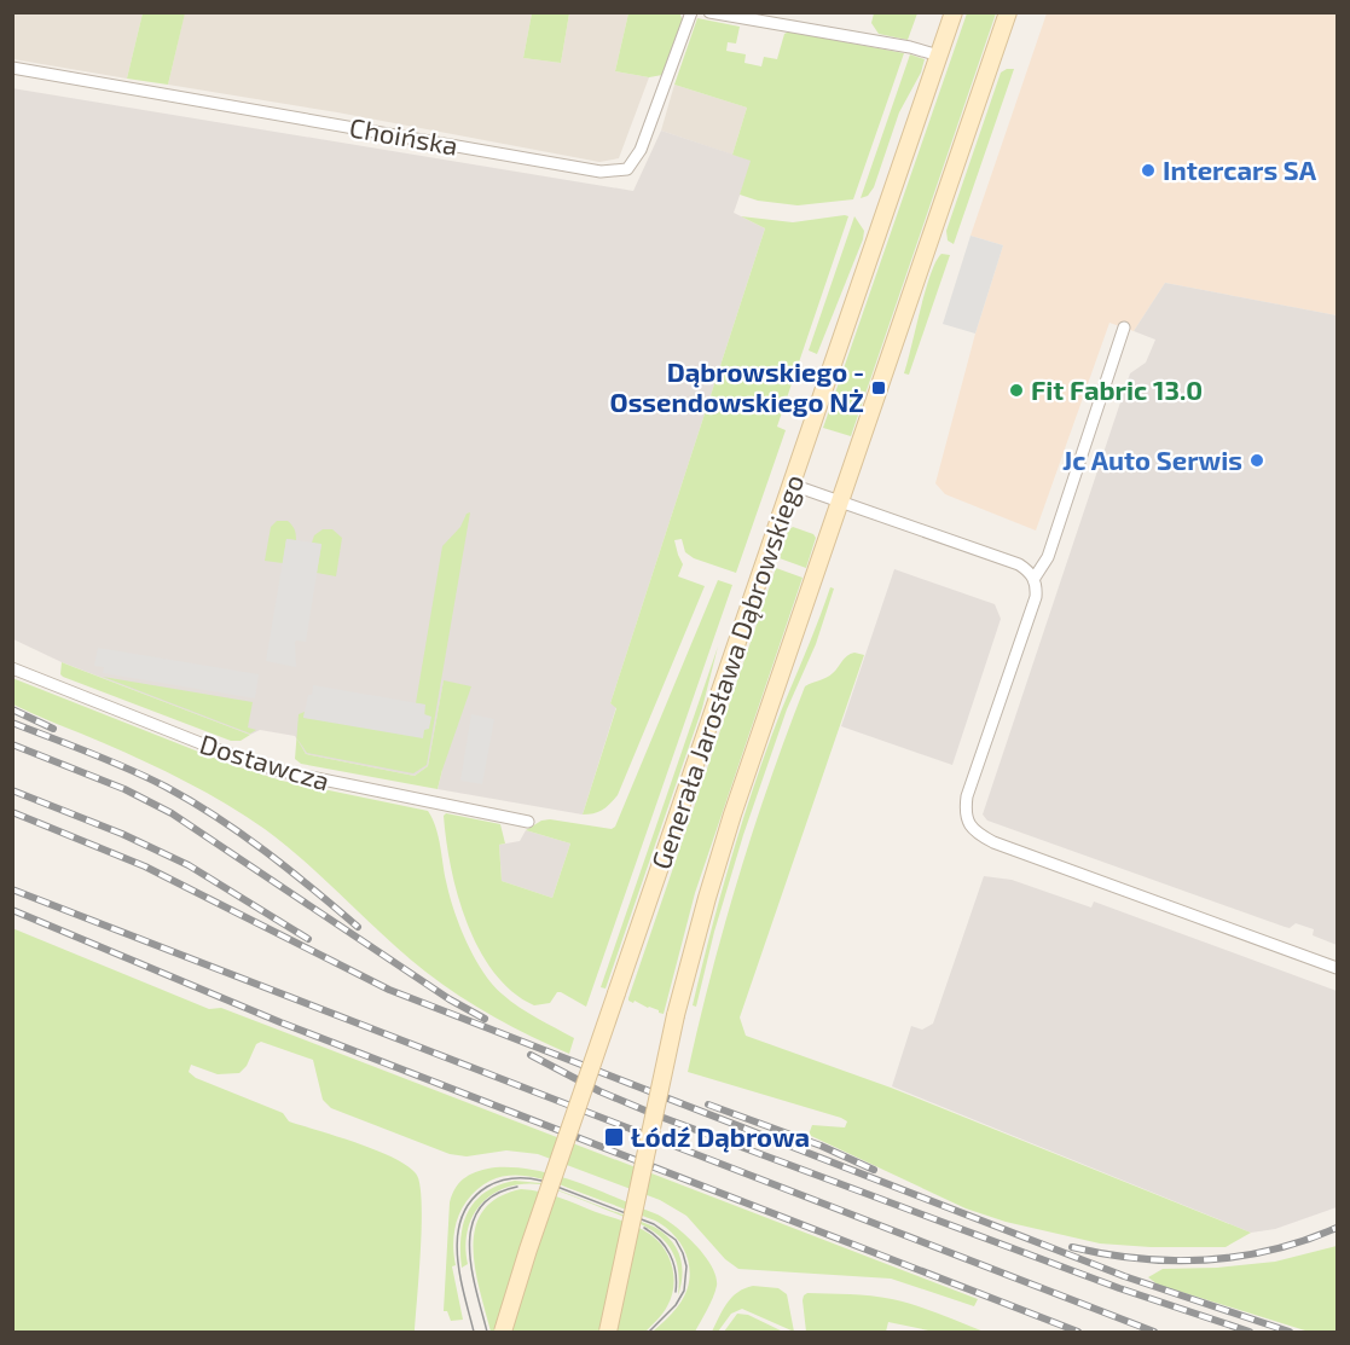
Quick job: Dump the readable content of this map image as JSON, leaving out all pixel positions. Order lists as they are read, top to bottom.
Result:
{
  "streets": {
    "main road": ["Generała Jarosława Dąbrowskiego"],
    "street": ["Choińska", "Dostawcza"]
  },
  "places": {
    "other": ["Intercars SA", "Fit Fabric 13.0", "Jc Auto Serwis"],
    "transit": ["Dąbrowskiego - Ossendowskiego NŻ", "Łódź Dąbrowa"]
  }
}
